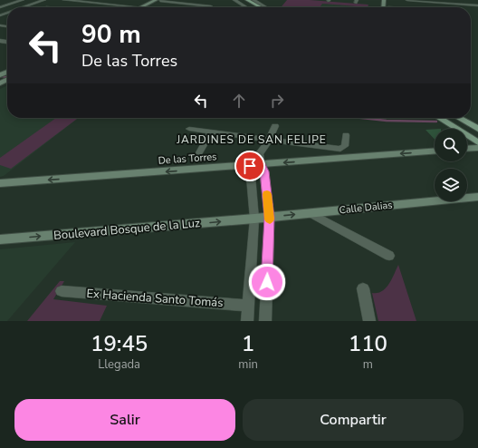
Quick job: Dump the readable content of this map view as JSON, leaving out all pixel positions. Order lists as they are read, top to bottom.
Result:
{
  "streets": {
    "main road": ["De las Torres", "Calle Dalias", "Boulevard Bosque de la Luz"],
    "street": ["Ex Hacienda Santo Tomás"]
  },
  "crossings": [
    ["Calle Dalias", "Boulevard Bosque de la Luz"]
  ],
  "one_way": ["De las Torres", "Boulevard Bosque de la Luz"],
  "districts": ["JARDINES DE SAN FELIPE"],
  "page": {
    "turn": ["90 m", "De las Torres"],
    "eta": [
      "19:45",
      "Llegada",
      "1",
      "min",
      "110",
      "m"
    ],
    "buttons": ["Salir", "Compartir"]
  }
}
